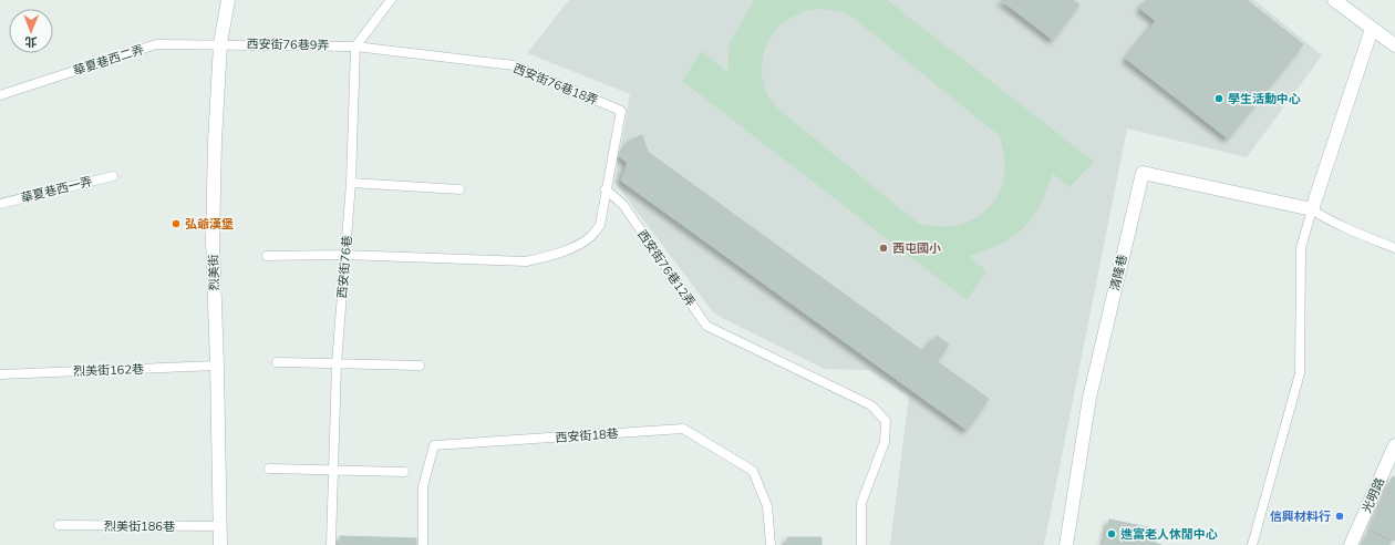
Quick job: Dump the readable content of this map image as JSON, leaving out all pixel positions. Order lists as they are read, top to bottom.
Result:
{
  "streets": {
    "street": ["烈美街", "清隆巷", "光明路"],
    "lane": [
      "西安街76巷9弄",
      "華夏巷西二弄",
      "西安街76巷18弄",
      "華夏巷西一弄",
      "西安街76巷",
      "西安街76巷12弄",
      "烈美街162巷",
      "西安街18巷",
      "烈美街186巷"
    ]
  },
  "crossings": [
    ["西安街76巷9弄", "華夏巷西二弄"],
    ["西安街76巷9弄", "西安街76巷18弄"],
    ["西安街76巷9弄", "西安街76巷"],
    ["西安街76巷9弄", "烈美街"],
    ["華夏巷西二弄", "烈美街"],
    ["西安街76巷18弄", "西安街76巷"],
    ["西安街76巷18弄", "西安街76巷12弄"],
    ["烈美街", "烈美街162巷"],
    ["烈美街", "烈美街186巷"]
  ],
  "places": [
    "學生活動中心",
    "弘爺漢堡",
    "西屯國小",
    "信興材料行",
    "進富老人休閒中心"
  ],
  "north": "bottom"
}
